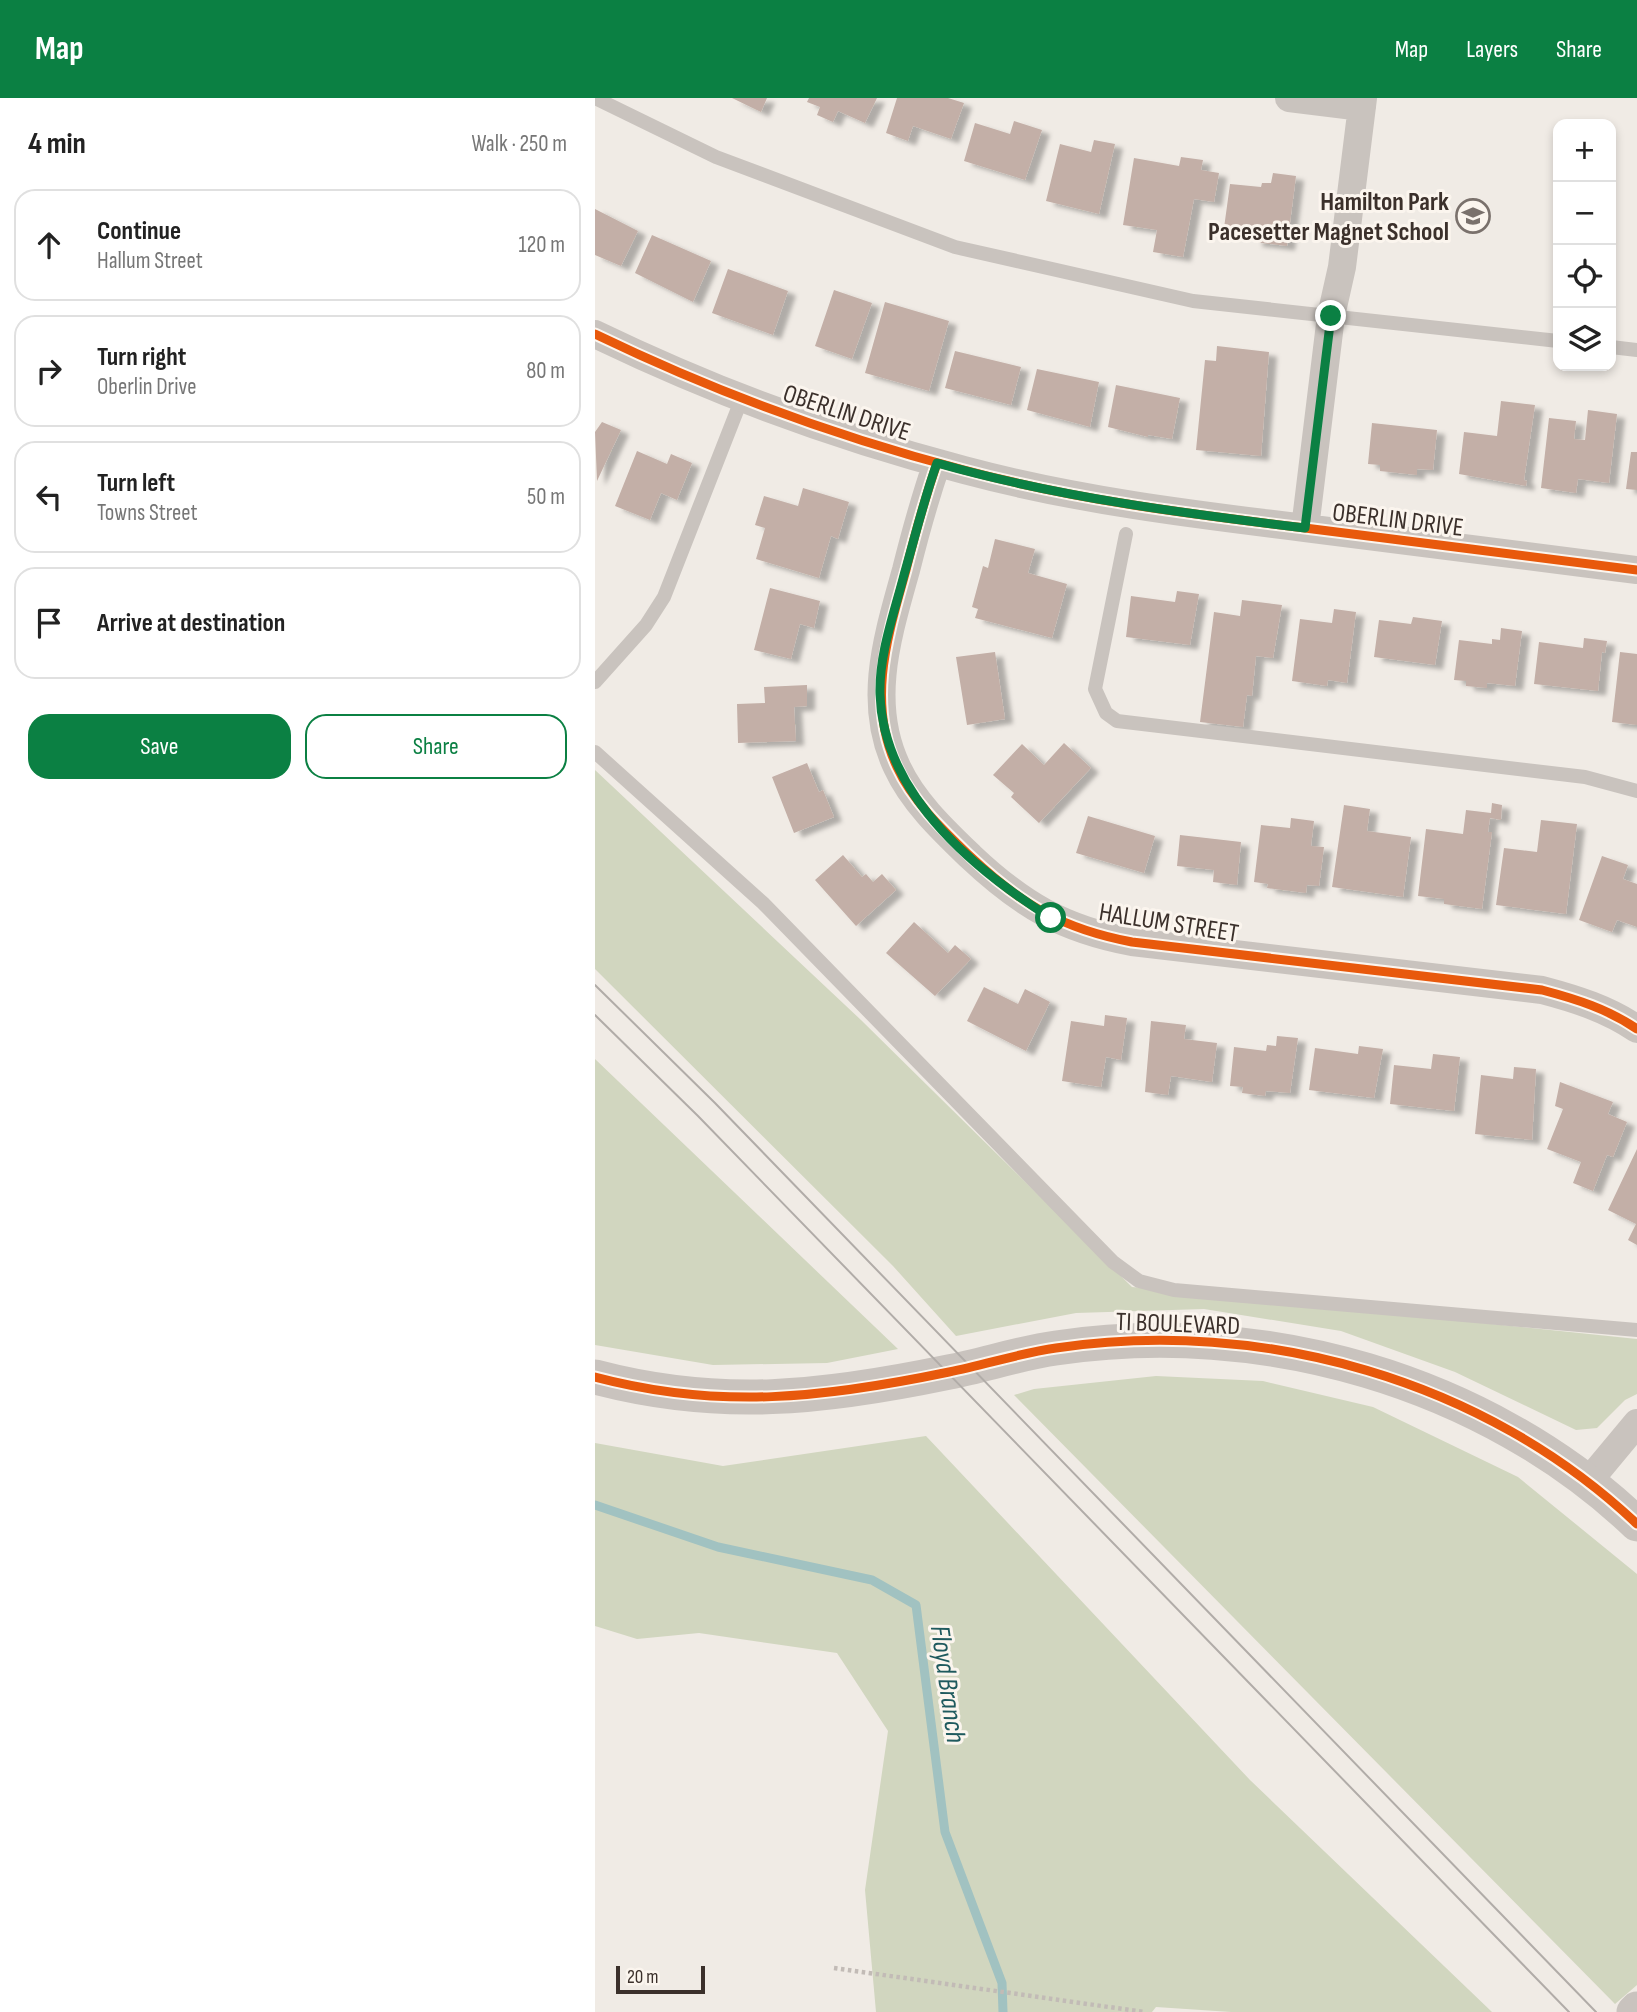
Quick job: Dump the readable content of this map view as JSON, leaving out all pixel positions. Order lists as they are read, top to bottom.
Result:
{
  "streets": {
    "street": ["OBERLIN DRIVE", "HALLUM STREET", "TI BOULEVARD"]
  },
  "crossings": [
    ["OBERLIN DRIVE", "HALLUM STREET"]
  ],
  "water": ["Floyd Branch"],
  "places": {
    "school or university": ["Hamilton Park Pacesetter Magnet School"]
  },
  "scale_bar": "20 m",
  "page": {
    "header": "Map",
    "nav": ["Map", "Layers", "Share"],
    "heading": ["4 min", "Walk · 250 m"],
    "map_buttons": ["+", "−"],
    "list": [
      ["Continue", "Hallum Street", "120 m"],
      ["Turn right", "Oberlin Drive", "80 m"],
      ["Turn left", "Towns Street", "50 m"],
      "Arrive at destination"
    ],
    "buttons": ["Save", "Share"],
    "scale": "20 m"
  }
}
